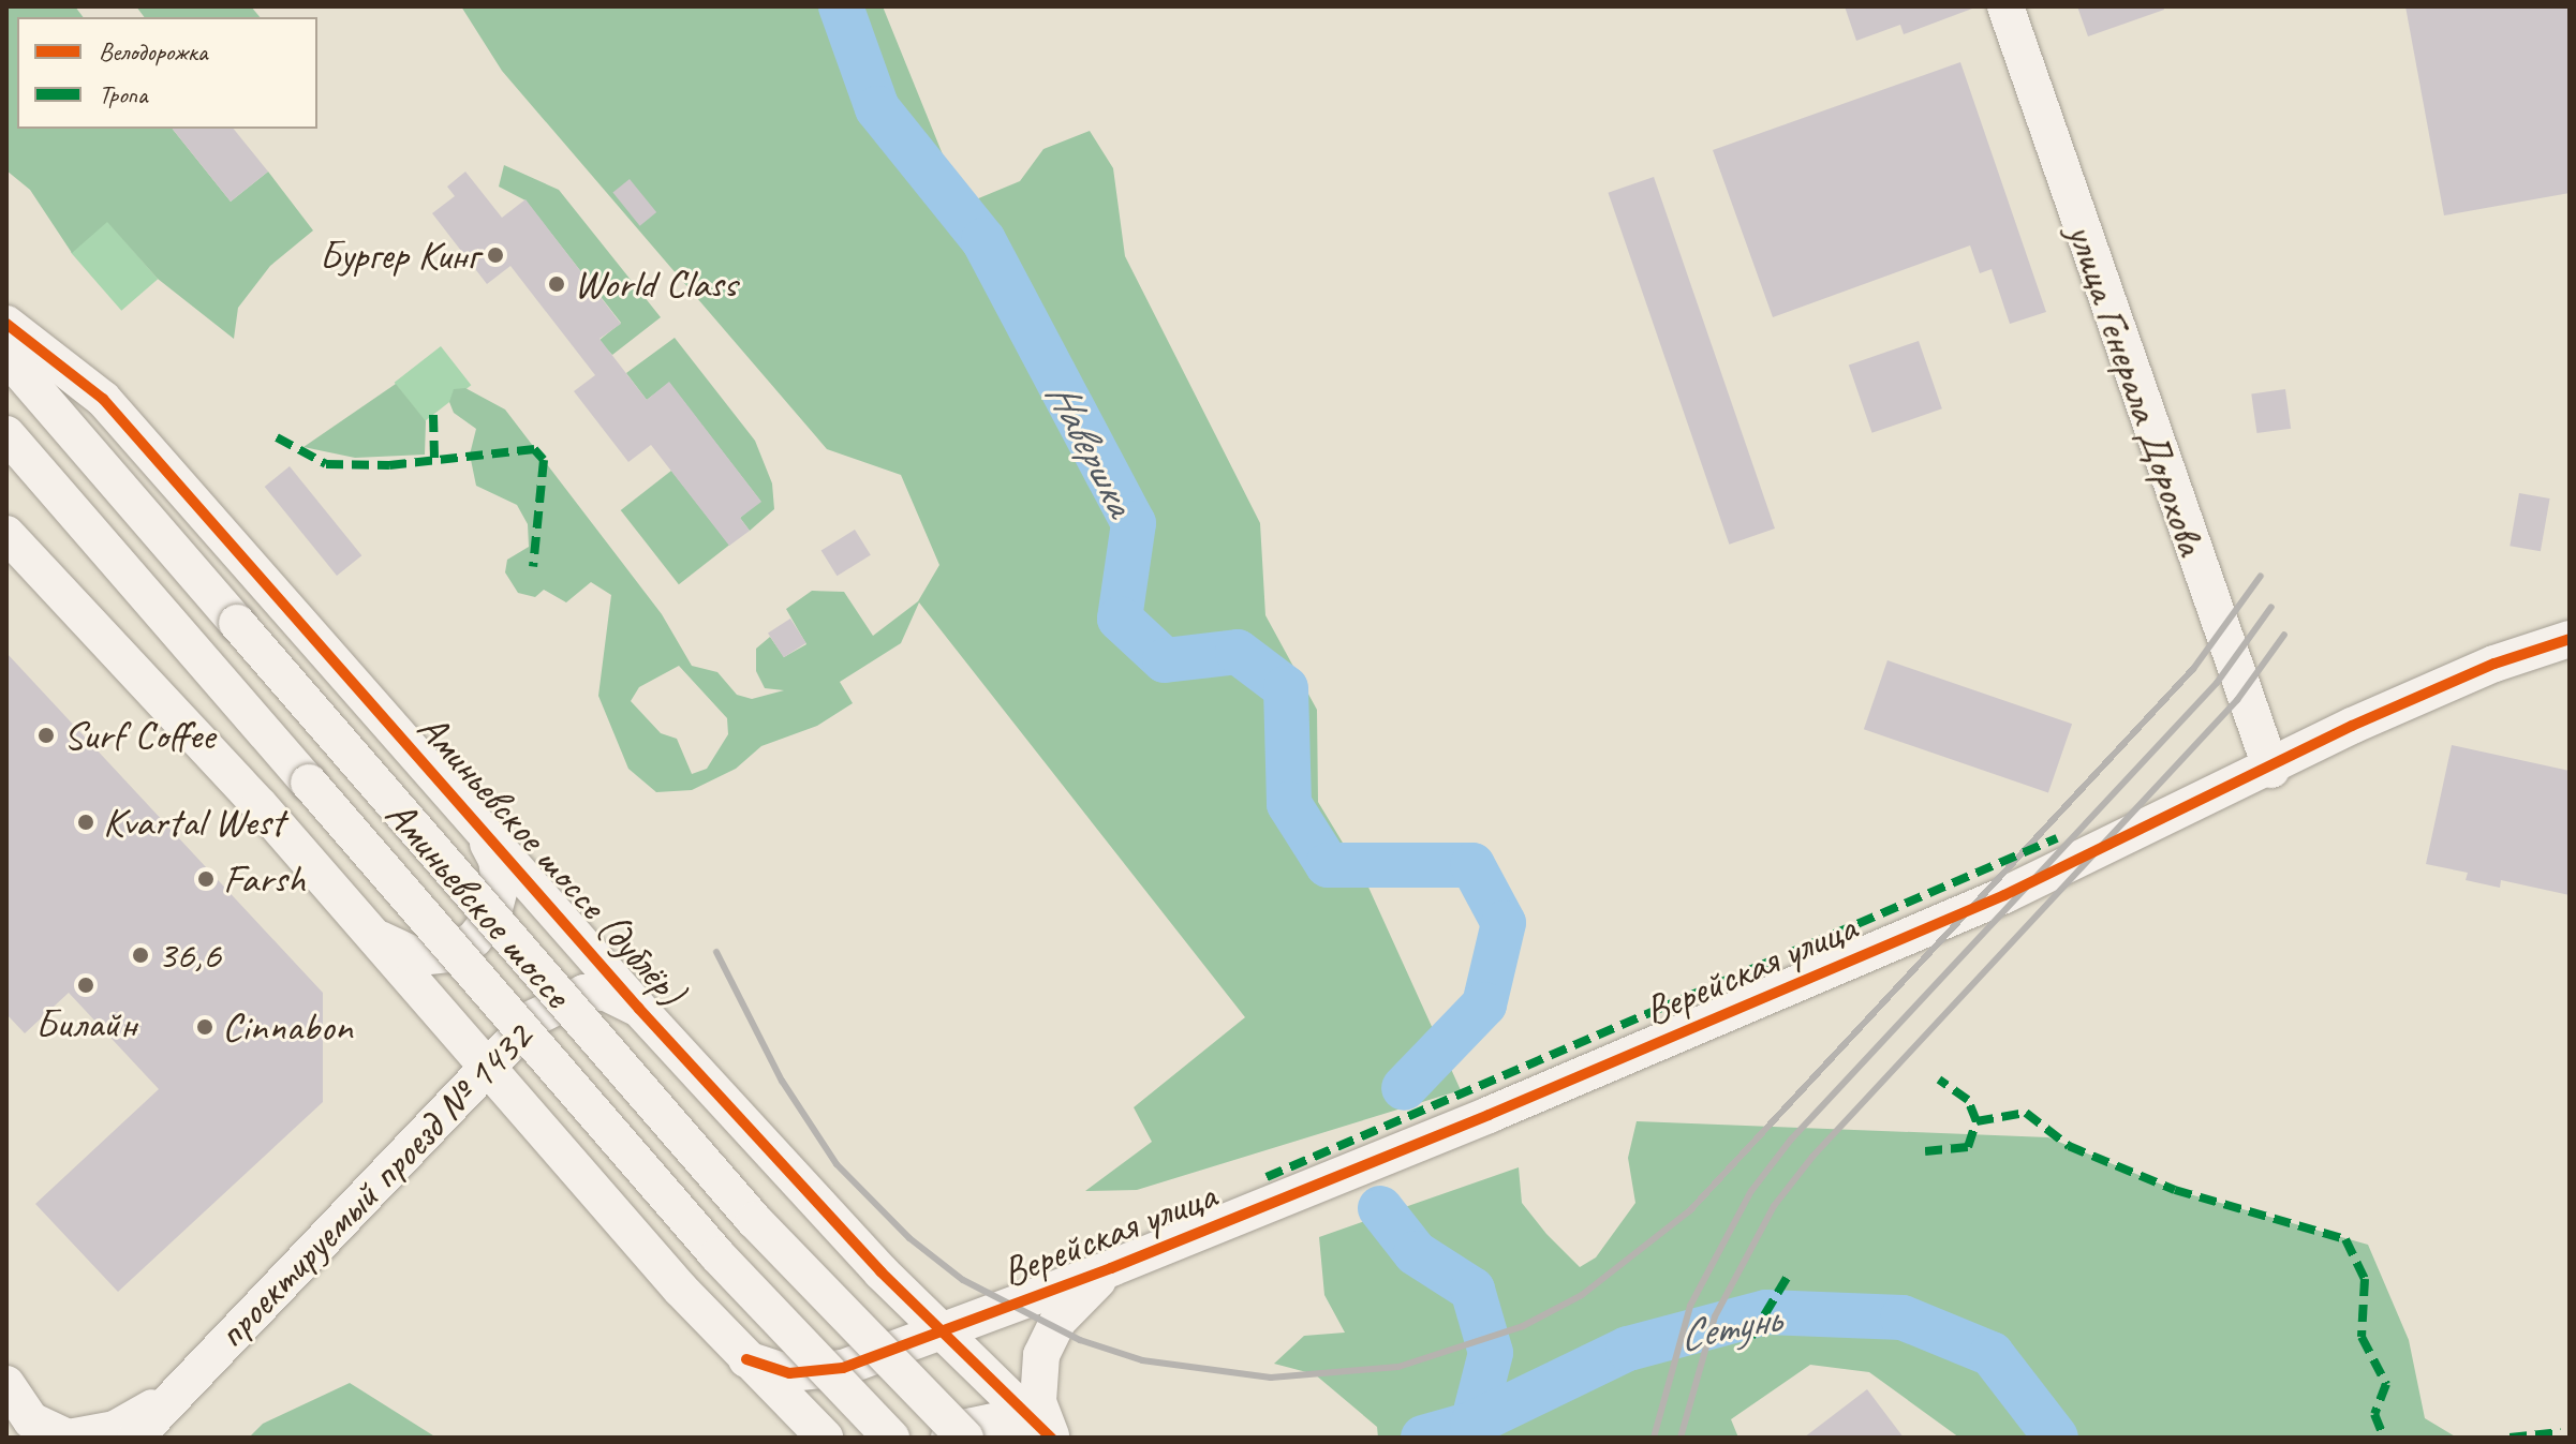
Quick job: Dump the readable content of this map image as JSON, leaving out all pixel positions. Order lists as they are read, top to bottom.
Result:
{
  "streets": {
    "street": [
      "улица Генерала Дорохова",
      "Аминьевское шоссе (дублёр)",
      "Аминьевское шоссе",
      "Верейская улица",
      "проектируемый проезд № 1432"
    ]
  },
  "crossings": [
    ["улица Генерала Дорохова", "Верейская улица"],
    ["Аминьевское шоссе (дублёр)", "Верейская улица"],
    ["Аминьевское шоссе (дублёр)", "проектируемый проезд № 1432"]
  ],
  "water": ["Навершка", "Сетунь"],
  "places": [
    "Бургер Кинг",
    "World Class",
    "Surf Coffee",
    "Kvartal West",
    "Farsh",
    "36,6",
    "Билайн",
    "Cinnabon"
  ],
  "legend": ["Велодорожка", "Тропа"]
}
